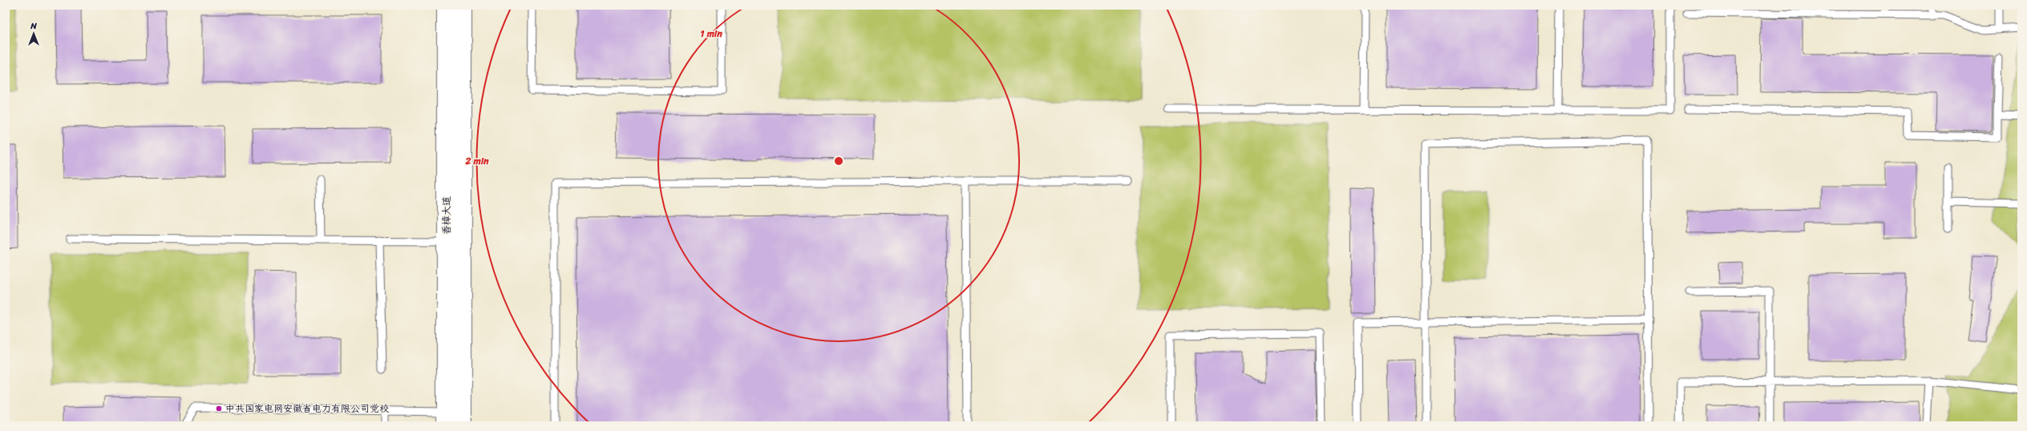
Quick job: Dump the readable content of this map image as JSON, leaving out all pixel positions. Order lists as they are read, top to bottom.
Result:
{
  "streets": {
    "main road": ["香樟大道"]
  },
  "places": ["中共国家电网安徽省电力有限公司党校"],
  "north": "top",
  "rings": ["1 min", "2 min"]
}
